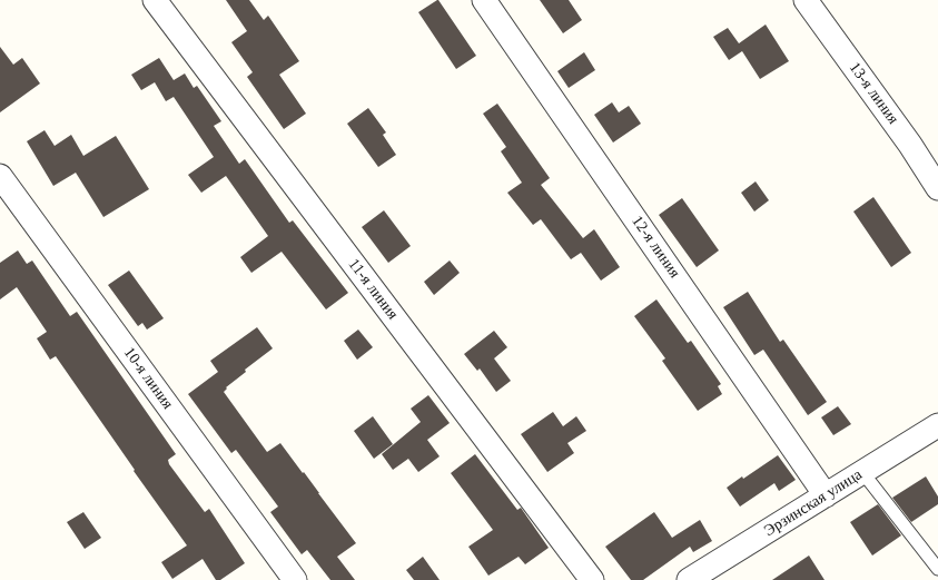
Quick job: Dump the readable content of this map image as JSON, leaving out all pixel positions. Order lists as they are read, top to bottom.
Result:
{
  "streets": {
    "street": [
      "13-я линия",
      "12-я линия",
      "11-я линия",
      "10-я линия",
      "Эрзинская улица"
    ]
  },
  "crossings": [
    ["12-я линия", "Эрзинская улица"]
  ]
}
